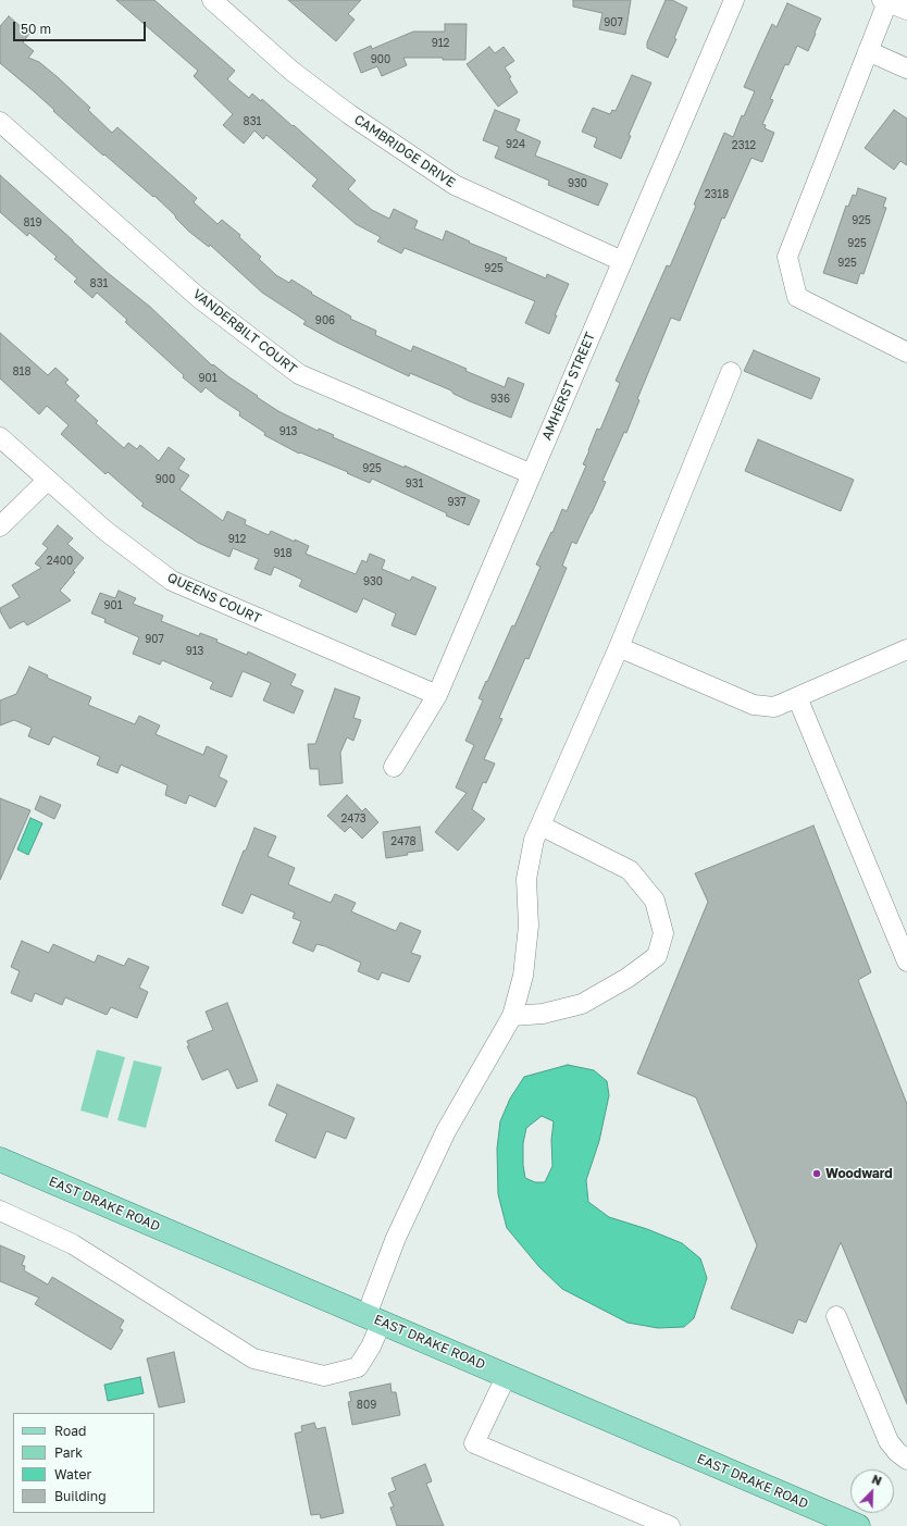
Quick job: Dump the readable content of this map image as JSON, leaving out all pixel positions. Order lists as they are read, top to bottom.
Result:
{
  "streets": {
    "main road": ["EAST DRAKE ROAD"],
    "street": [
      "CAMBRIDGE DRIVE",
      "VANDERBILT COURT",
      "AMHERST STREET",
      "QUEENS COURT"
    ]
  },
  "crossings": [
    ["CAMBRIDGE DRIVE", "AMHERST STREET"],
    ["VANDERBILT COURT", "AMHERST STREET"],
    ["AMHERST STREET", "QUEENS COURT"]
  ],
  "places": ["Woodward"],
  "house_numbers": [
    "907",
    "912",
    "900",
    "831",
    "924",
    "2312",
    "930",
    "2318",
    "925",
    "819",
    "925",
    "925",
    "925",
    "831",
    "906",
    "818",
    "901",
    "936",
    "913",
    "925",
    "900",
    "931",
    "937",
    "912",
    "918",
    "2400",
    "930",
    "901",
    "907",
    "913",
    "2473",
    "2478",
    "809"
  ],
  "legend": [
    "Road",
    "Park",
    "Water",
    "Building"
  ],
  "scale_bar": "50 m",
  "north": "top right"
}
